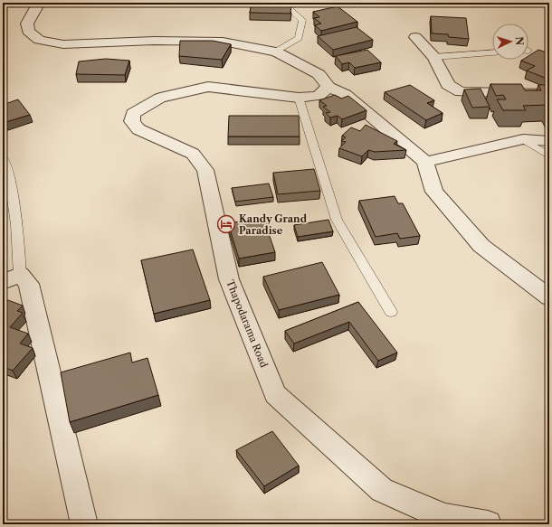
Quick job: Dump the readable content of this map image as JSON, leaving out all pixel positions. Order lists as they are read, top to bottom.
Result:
{
  "streets": {
    "street": ["Thapodarama Road"]
  },
  "places": {
    "hotel": ["Kandy Grand Paradise"]
  },
  "north": "right"
}
